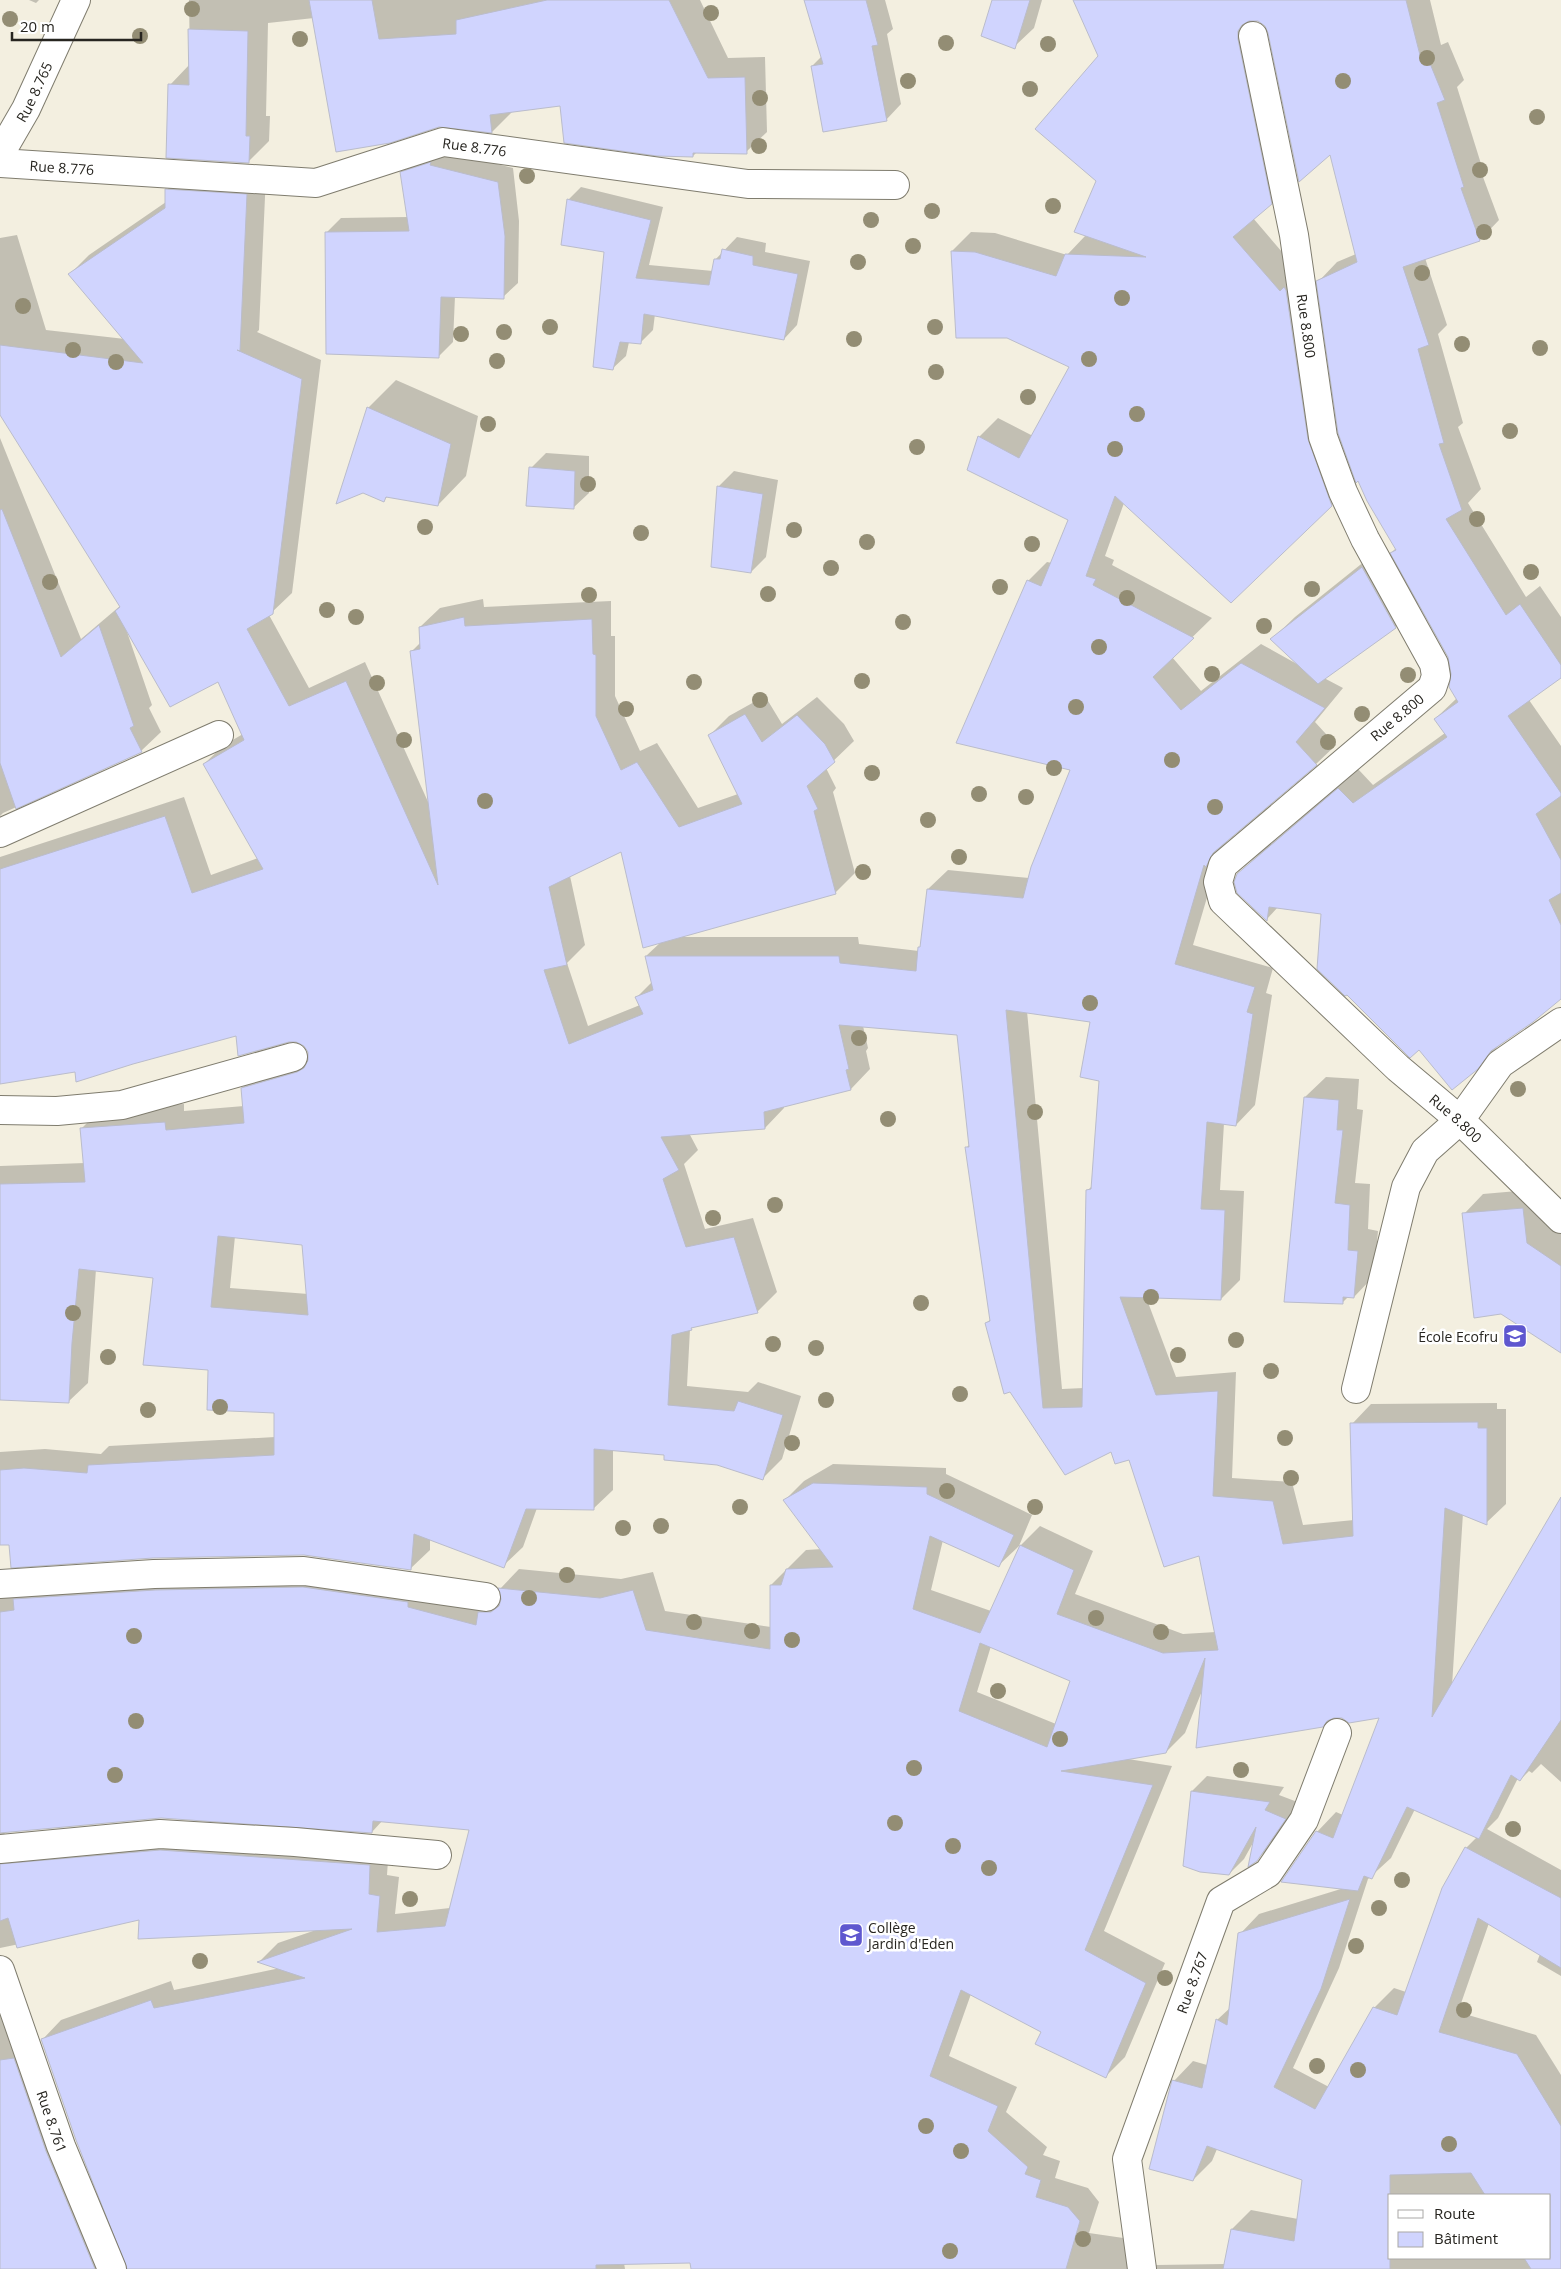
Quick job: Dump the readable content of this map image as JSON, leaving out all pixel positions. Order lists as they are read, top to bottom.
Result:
{
  "streets": {
    "street": [
      "Rue 8.765",
      "Rue 8.776",
      "Rue 8.800",
      "Rue 8.767",
      "Rue 8.761"
    ]
  },
  "places": {
    "school or university": ["École Ecofru", "Collège Jardin d'Eden"]
  },
  "legend": ["Route", "Bâtiment"],
  "scale_bar": "20 m"
}
